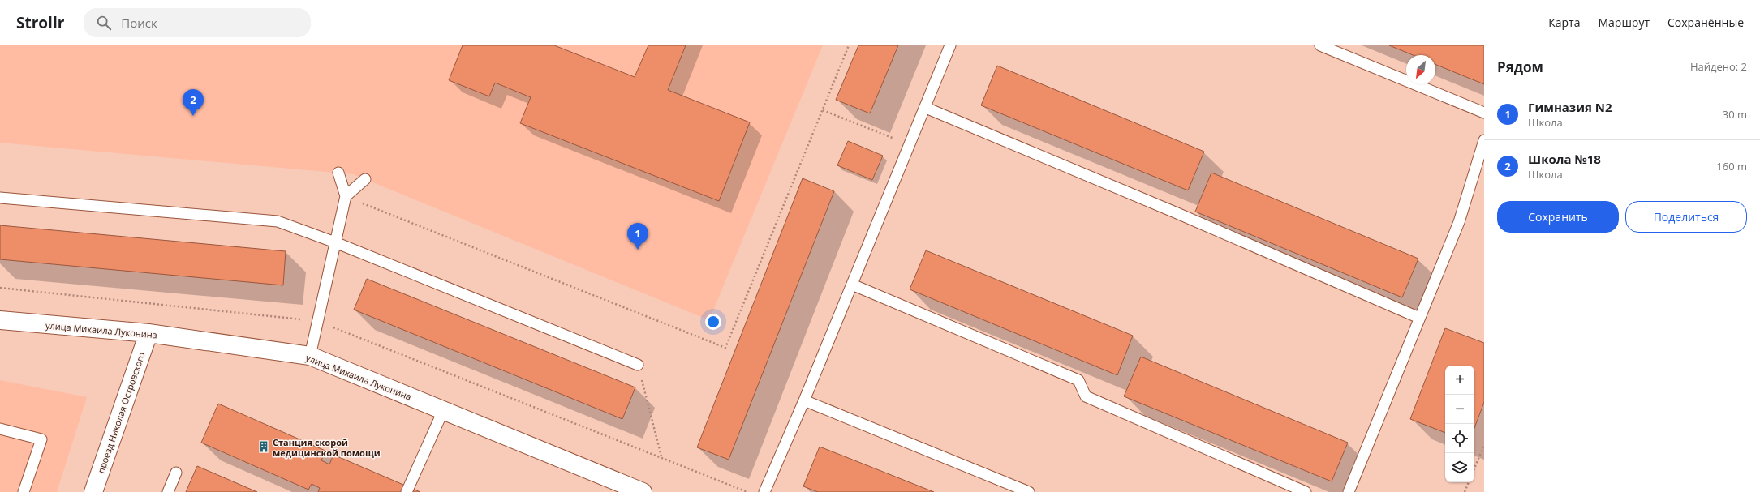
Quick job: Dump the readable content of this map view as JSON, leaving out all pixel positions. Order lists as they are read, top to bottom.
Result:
{
  "streets": {
    "main road": ["улица Михаила Луконина", "проезд Николая Островского"]
  },
  "crossings": [
    ["улица Михаила Луконина", "проезд Николая Островского"]
  ],
  "places": {
    "building": ["Станция скорой медицинской помощи"]
  },
  "north": "bottom left",
  "page": {
    "header": "Strollr",
    "search": "Поиск",
    "nav": ["Карта", "Маршрут", "Сохранённые"],
    "heading": ["Рядом", "Найдено: 2"],
    "list": [
      {
        "mark": "1",
        "name": "Гимназия N2",
        "note": "Школа",
        "value": "30 m"
      },
      {
        "mark": "2",
        "name": "Школа №18",
        "note": "Школа",
        "value": "160 m"
      }
    ],
    "pins": ["2", "1"],
    "buttons": ["Сохранить", "Поделиться"],
    "map_buttons": ["+", "−"]
  }
}
